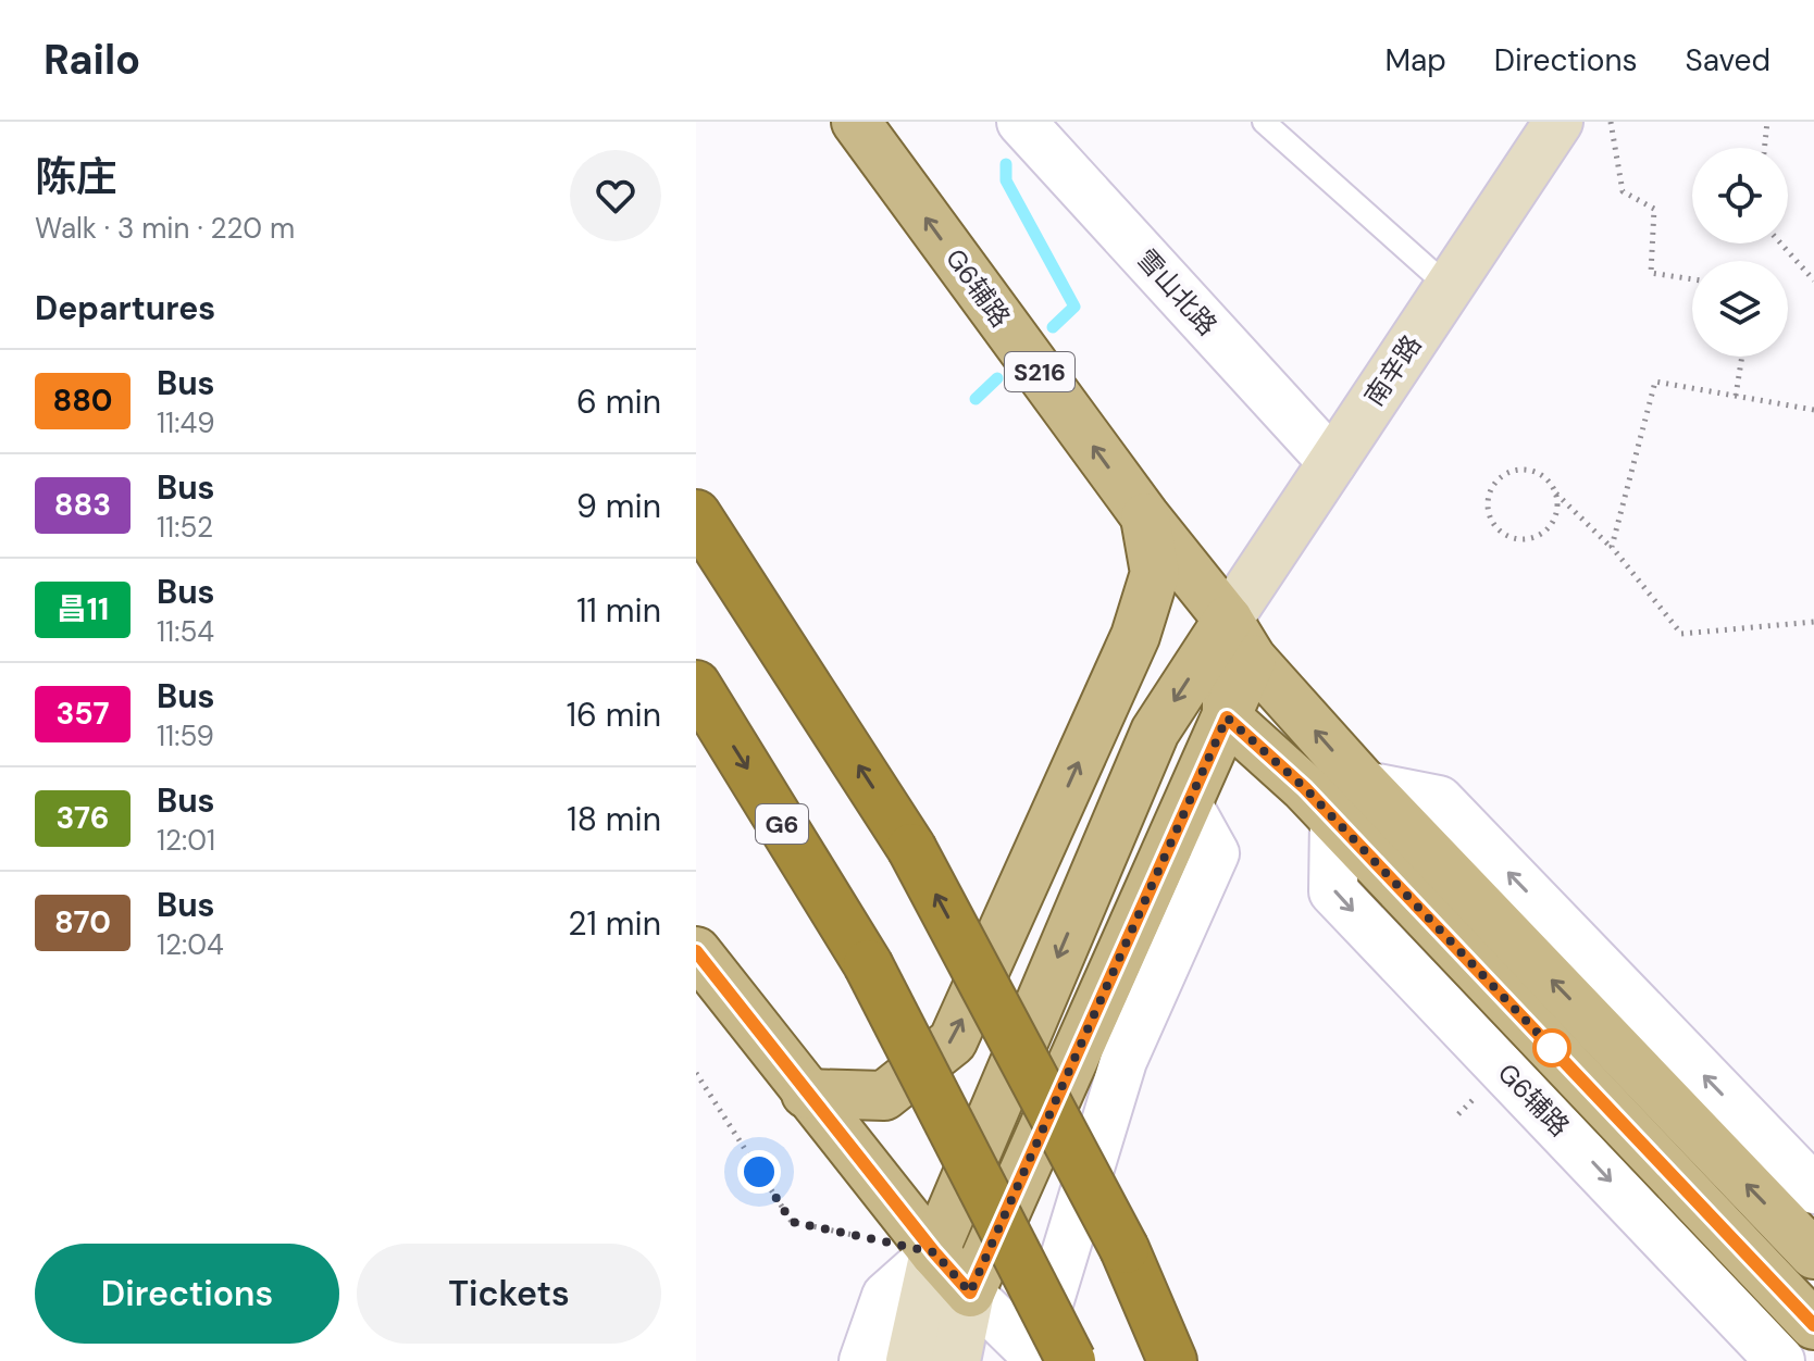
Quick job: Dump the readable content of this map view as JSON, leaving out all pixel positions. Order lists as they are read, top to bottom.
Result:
{
  "streets": {
    "highway": ["G6"],
    "main road": ["G6辅路", "南辛路", "S216"],
    "street": ["雪山北路"]
  },
  "crossings": [
    ["G6辅路", "南辛路"],
    ["雪山北路", "南辛路"]
  ],
  "lines": ["bus line 880"],
  "page": {
    "header": "Railo",
    "nav": ["Map", "Directions", "Saved"],
    "heading": [
      ["陈庄", "Walk · 3 min · 220 m"],
      "Departures"
    ],
    "list": [
      {
        "mark": "880",
        "name": "Bus",
        "note": "11:49",
        "value": "6 min"
      },
      {
        "mark": "883",
        "name": "Bus",
        "note": "11:52",
        "value": "9 min"
      },
      {
        "mark": "昌11",
        "name": "Bus",
        "note": "11:54",
        "value": "11 min"
      },
      {
        "mark": "357",
        "name": "Bus",
        "note": "11:59",
        "value": "16 min"
      },
      {
        "mark": "376",
        "name": "Bus",
        "note": "12:01",
        "value": "18 min"
      },
      {
        "mark": "870",
        "name": "Bus",
        "note": "12:04",
        "value": "21 min"
      }
    ],
    "buttons": ["Directions", "Tickets"]
  }
}
